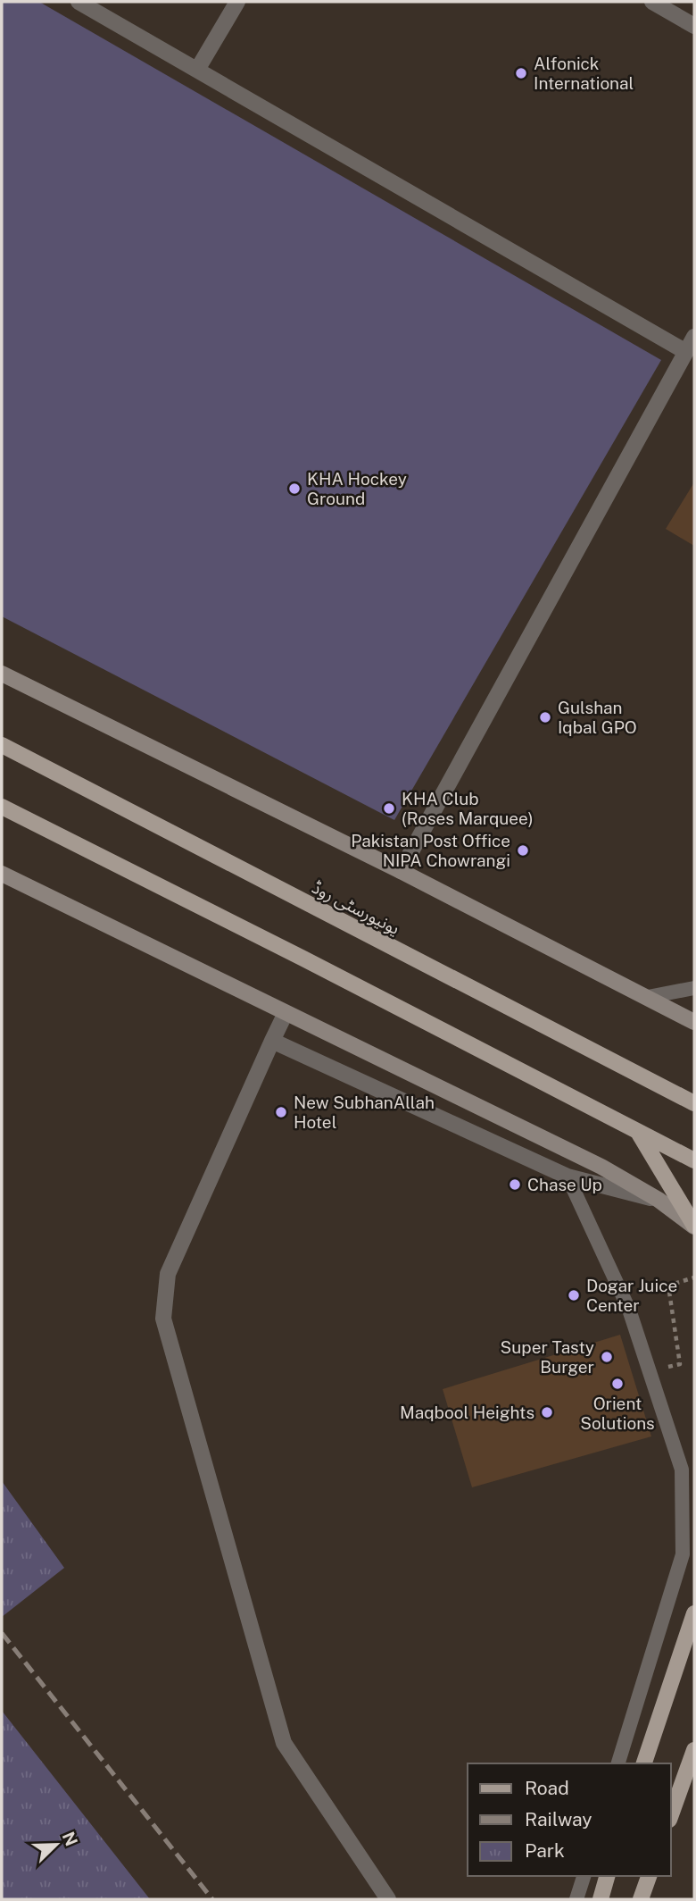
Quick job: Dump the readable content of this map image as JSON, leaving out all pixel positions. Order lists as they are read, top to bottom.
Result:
{
  "streets": {
    "main road": ["یونیورسٹی روڈ"]
  },
  "places": [
    "Alfonick International",
    "KHA Hockey Ground",
    "Gulshan Iqbal GPO",
    "KHA Club (Roses Marquee)",
    "Pakistan Post Office NIPA Chowrangi",
    "New SubhanAllah Hotel",
    "Chase Up",
    "Dogar Juice Center",
    "Super Tasty Burger",
    "Orient Solutions",
    "Maqbool Heights"
  ],
  "legend": ["Road", "Railway", "Park"],
  "north": "top right"
}
